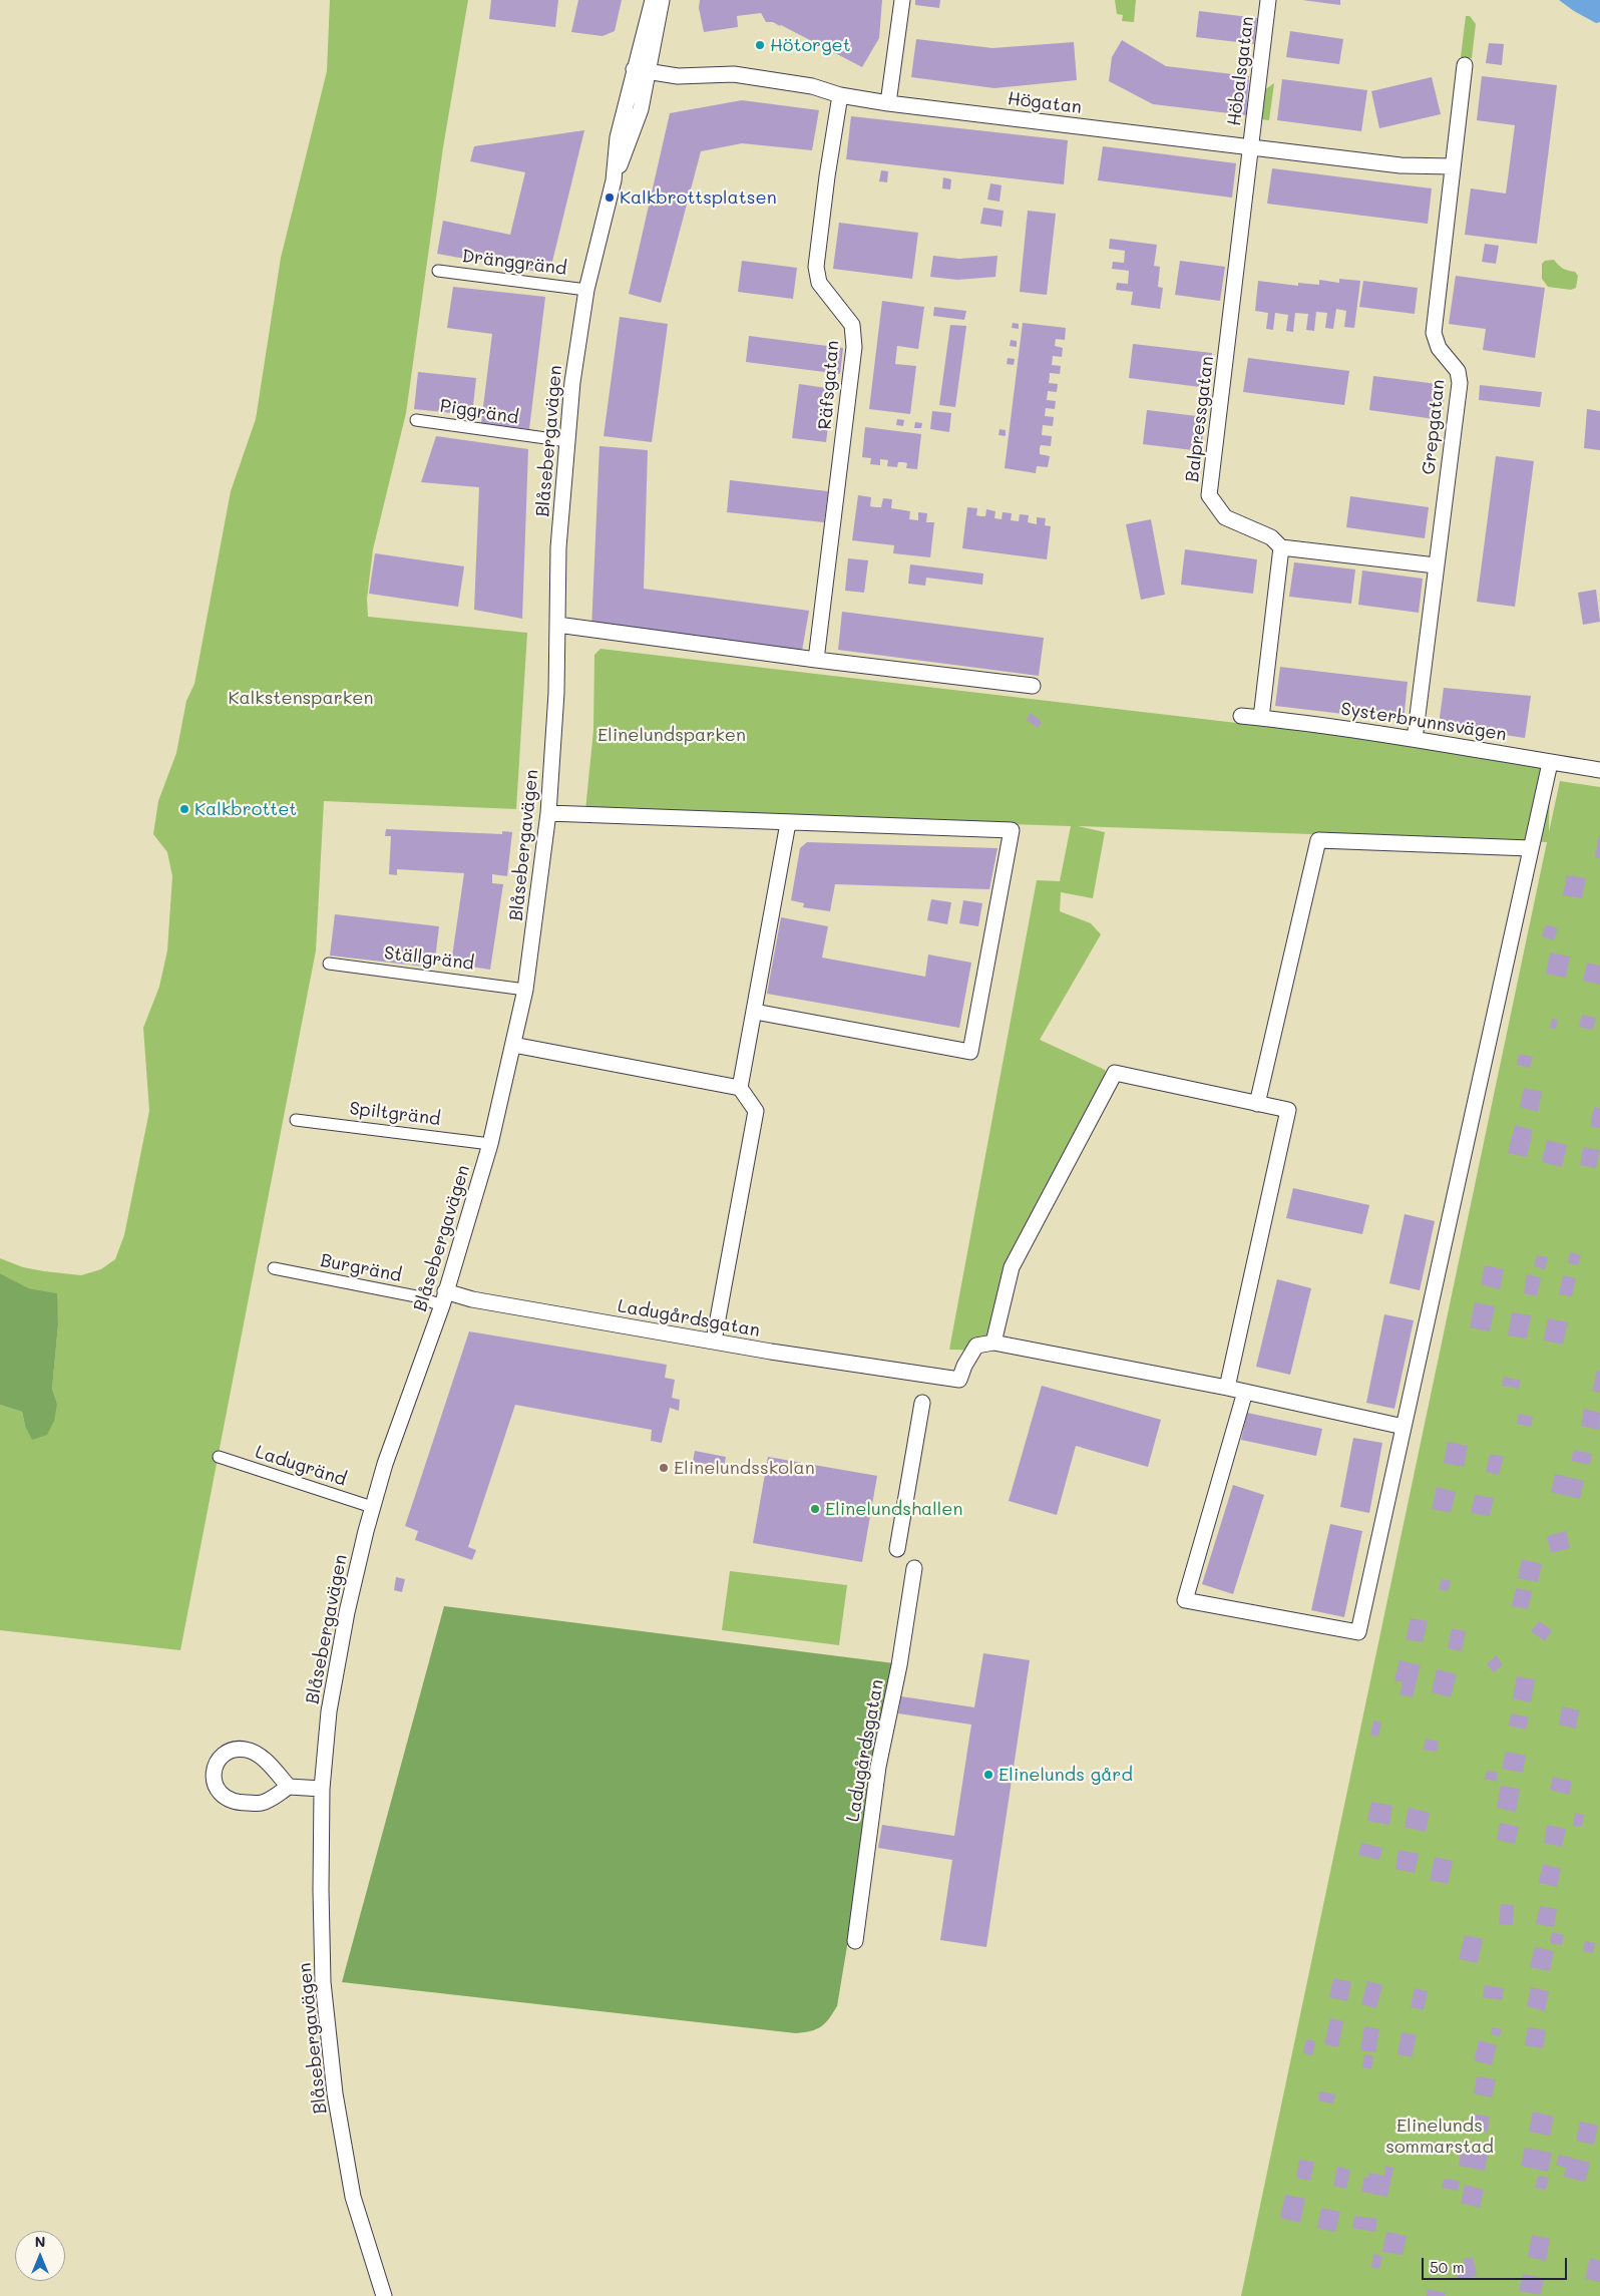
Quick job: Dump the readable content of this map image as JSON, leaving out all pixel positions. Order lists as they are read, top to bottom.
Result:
{
  "streets": {
    "street": [
      "Höbalsgatan",
      "Högatan",
      "Dränggränd",
      "Räfsgatan",
      "Piggränd",
      "Balpressgatan",
      "Grepgatan",
      "Blåsebergavägen",
      "Systerbrunnsvägen",
      "Ställgränd",
      "Spiltgränd",
      "Burgränd",
      "Ladugårdsgatan",
      "Ladugränd"
    ]
  },
  "crossings": [
    ["Höbalsgatan", "Högatan"],
    ["Höbalsgatan", "Balpressgatan"],
    ["Högatan", "Räfsgatan"],
    ["Högatan", "Balpressgatan"],
    ["Högatan", "Grepgatan"],
    ["Högatan", "Blåsebergavägen"],
    ["Dränggränd", "Blåsebergavägen"],
    ["Piggränd", "Blåsebergavägen"],
    ["Grepgatan", "Systerbrunnsvägen"],
    ["Blåsebergavägen", "Ställgränd"],
    ["Blåsebergavägen", "Spiltgränd"],
    ["Blåsebergavägen", "Burgränd"],
    ["Blåsebergavägen", "Ladugårdsgatan"],
    ["Blåsebergavägen", "Ladugränd"],
    ["Burgränd", "Ladugårdsgatan"]
  ],
  "parks": ["Kalkstensparken", "Elinelundsparken", "Elinelunds sommarstad"],
  "places": [
    "Hötorget",
    "Kalkbrottsplatsen",
    "Kalkbrottet",
    "Elinelundsskolan",
    "Elinelundshallen",
    "Elinelunds gård"
  ],
  "scale_bar": "50 m",
  "north": "top"
}
